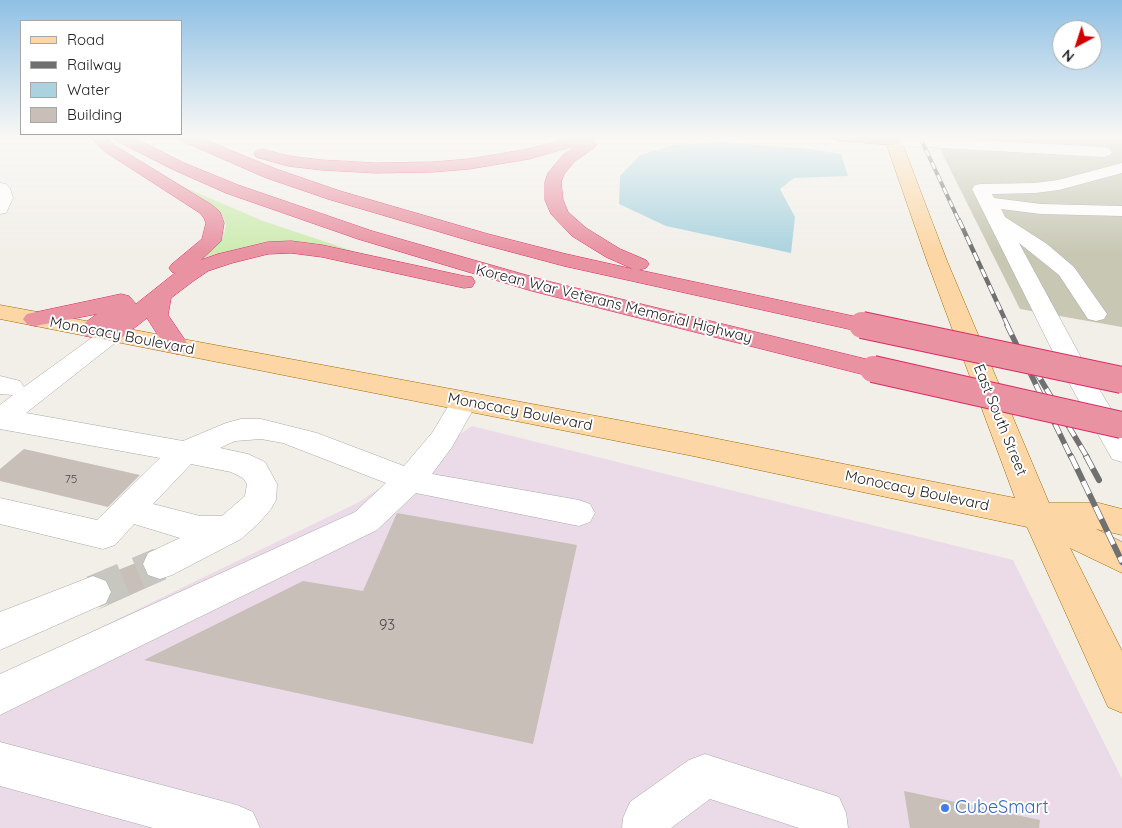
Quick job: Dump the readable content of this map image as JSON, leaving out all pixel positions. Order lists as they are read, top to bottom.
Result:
{
  "streets": {
    "highway": ["Korean War Veterans Memorial Highway"],
    "main road": ["Monocacy Boulevard", "East South Street"]
  },
  "crossings": [
    ["Monocacy Boulevard", "East South Street"]
  ],
  "places": ["CubeSmart"],
  "house_numbers": ["75", "93"],
  "legend": [
    "Road",
    "Railway",
    "Water",
    "Building"
  ],
  "north": "bottom left"
}
